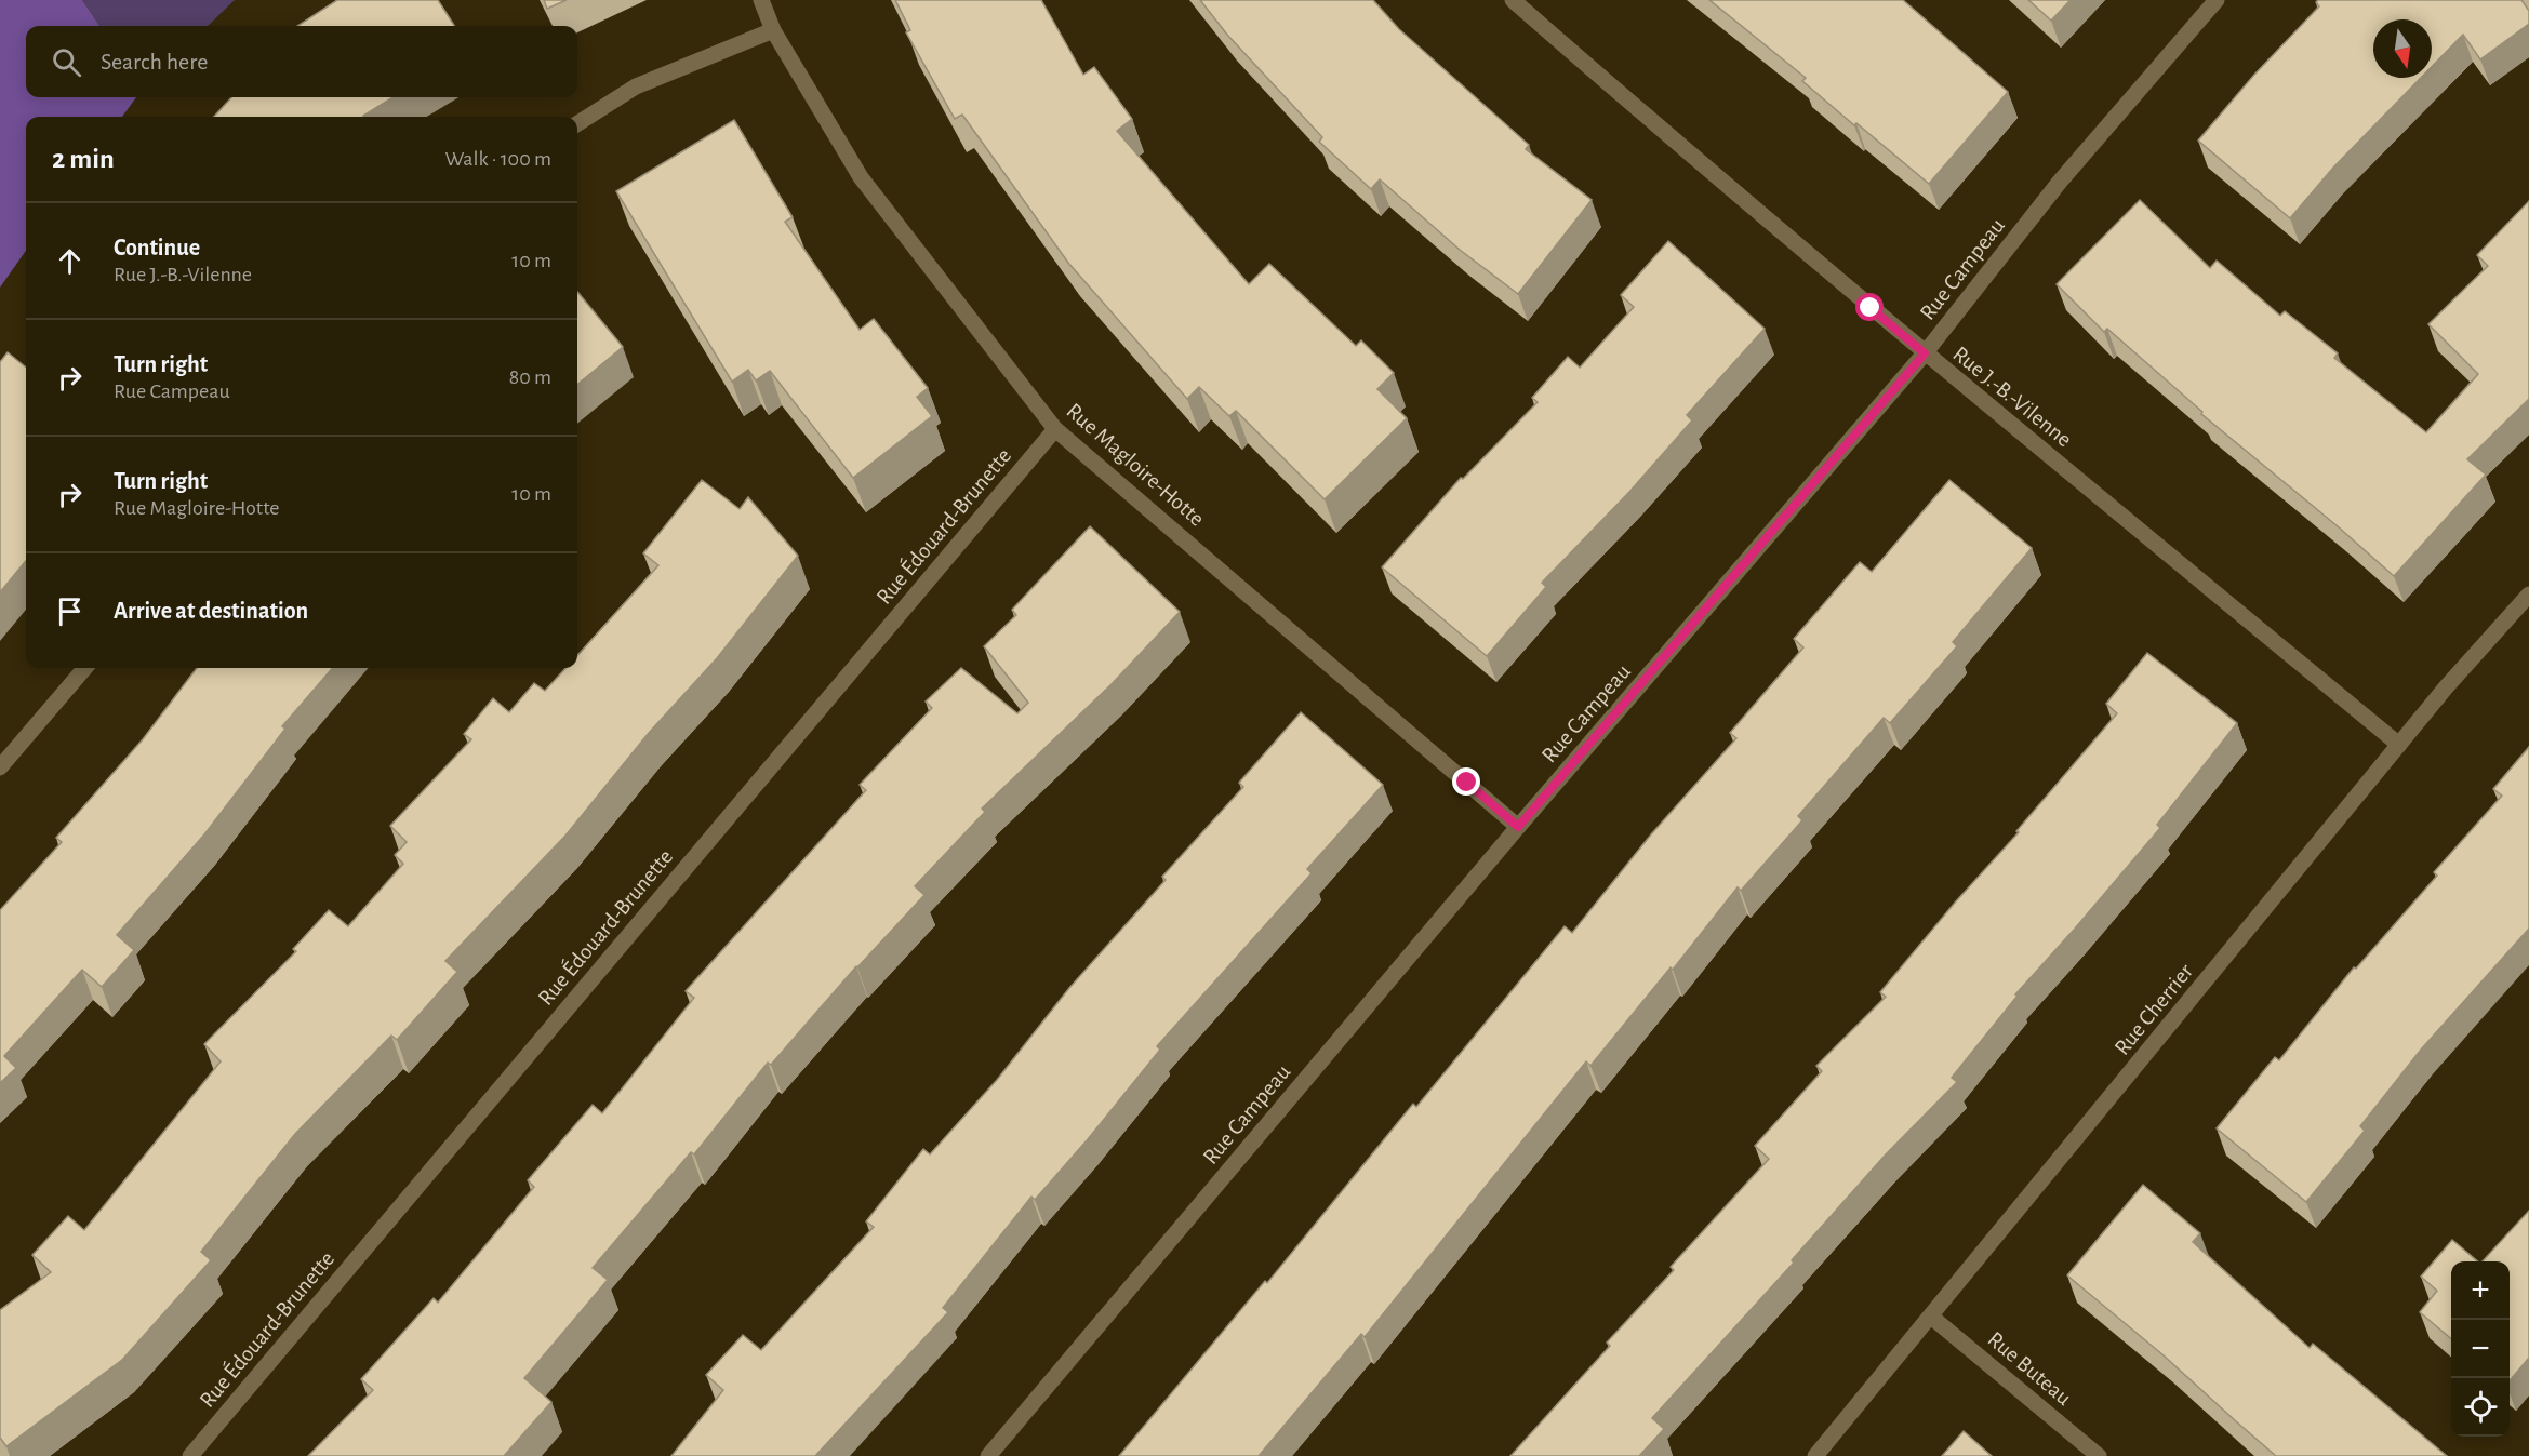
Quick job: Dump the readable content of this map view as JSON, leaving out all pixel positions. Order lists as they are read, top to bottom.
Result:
{
  "streets": {
    "street": [
      "Rue Campeau",
      "Rue J.-B.-Vilenne",
      "Rue Magloire-Hotte",
      "Rue Édouard-Brunette",
      "Rue Cherrier",
      "Rue Buteau"
    ]
  },
  "crossings": [
    ["Rue Campeau", "Rue J.-B.-Vilenne"],
    ["Rue Campeau", "Rue Magloire-Hotte"],
    ["Rue J.-B.-Vilenne", "Rue Cherrier"],
    ["Rue Magloire-Hotte", "Rue Édouard-Brunette"],
    ["Rue Cherrier", "Rue Buteau"]
  ],
  "north": "bottom",
  "page": {
    "search": "Search here",
    "heading": ["2 min", "Walk · 100 m"],
    "list": [
      ["Continue", "Rue J.-B.-Vilenne", "10 m"],
      ["Turn right", "Rue Campeau", "80 m"],
      ["Turn right", "Rue Magloire-Hotte", "10 m"],
      "Arrive at destination"
    ],
    "map_buttons": ["+", "−"]
  }
}
